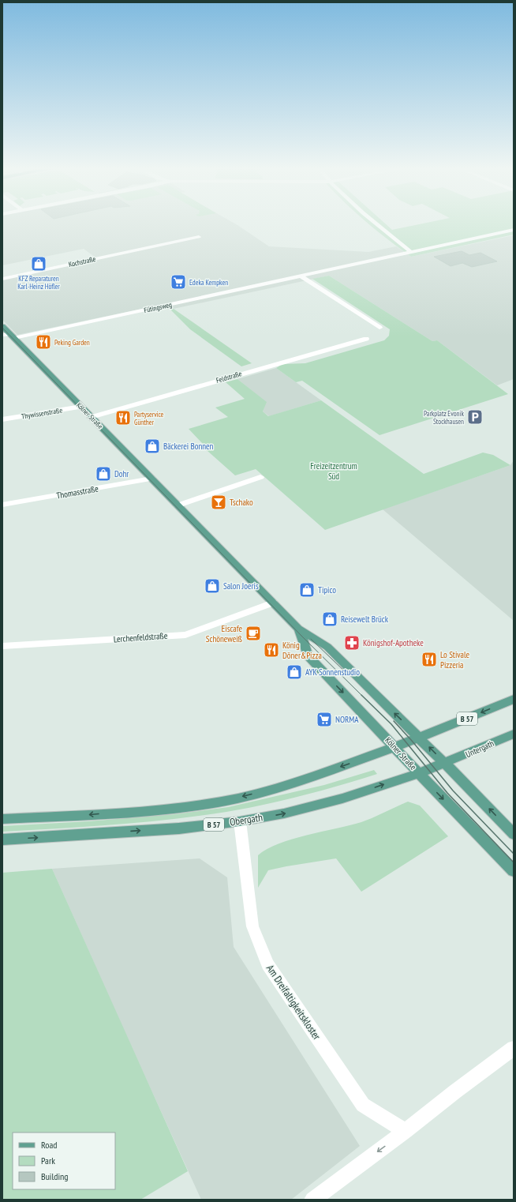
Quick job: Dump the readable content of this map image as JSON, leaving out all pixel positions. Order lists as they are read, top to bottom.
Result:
{
  "streets": {
    "main road": [
      "Kölner Straße",
      "B 57",
      "Untergath",
      "Obergath"
    ],
    "street": [
      "Kochstraße",
      "Fütingsweg",
      "Feldstraße",
      "Thywissenstraße",
      "Thomasstraße",
      "Lerchenfeldstraße",
      "Am Dreifaltigkeitskloster"
    ]
  },
  "crossings": [
    ["Fütingsweg", "Kölner Straße"],
    ["Feldstraße", "Kölner Straße"],
    ["Thywissenstraße", "Kölner Straße"],
    ["Kölner Straße", "Thomasstraße"],
    ["Kölner Straße", "Lerchenfeldstraße"],
    ["Kölner Straße", "B 57"],
    ["Kölner Straße", "Untergath"],
    ["Kölner Straße", "Obergath"],
    ["Untergath", "Obergath"],
    ["Obergath", "Am Dreifaltigkeitskloster"]
  ],
  "parks": ["Freizeitzentrum Süd"],
  "places": {
    "shop": [
      "KFZ Reparaturen Karl-Heinz Höfler",
      "Bäckerei Bonnen",
      "Dohr",
      "Salon Joeris",
      "Tipico",
      "Reisewelt Brück",
      "AYK Sonnenstudio"
    ],
    "supermarket": ["Edeka Kempken", "NORMA"],
    "restaurant": [
      "Peking Garden",
      "Partyservice Günther",
      "König Döner&Pizza",
      "Lo Stivale Pizzeria"
    ],
    "parking": ["Parkplatz Evonik Stockhausen"],
    "bar": ["Tschako"],
    "cafe": ["Eiscafe Schöneweiß"],
    "pharmacy": ["Königshof-Apotheke"]
  },
  "legend": ["Road", "Park", "Building"]
}
